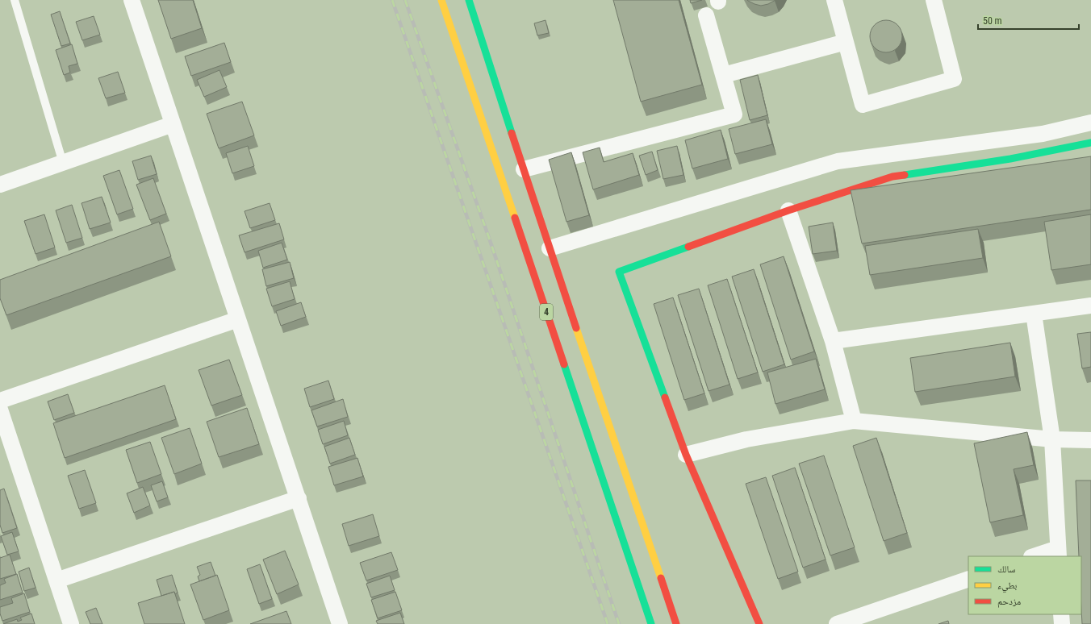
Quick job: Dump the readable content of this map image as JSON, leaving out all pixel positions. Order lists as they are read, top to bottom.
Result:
{
  "streets": {
    "main road": ["4"]
  },
  "legend": ["سالك", "بطيء", "مزدحم"],
  "scale_bar": "50 m"
}
